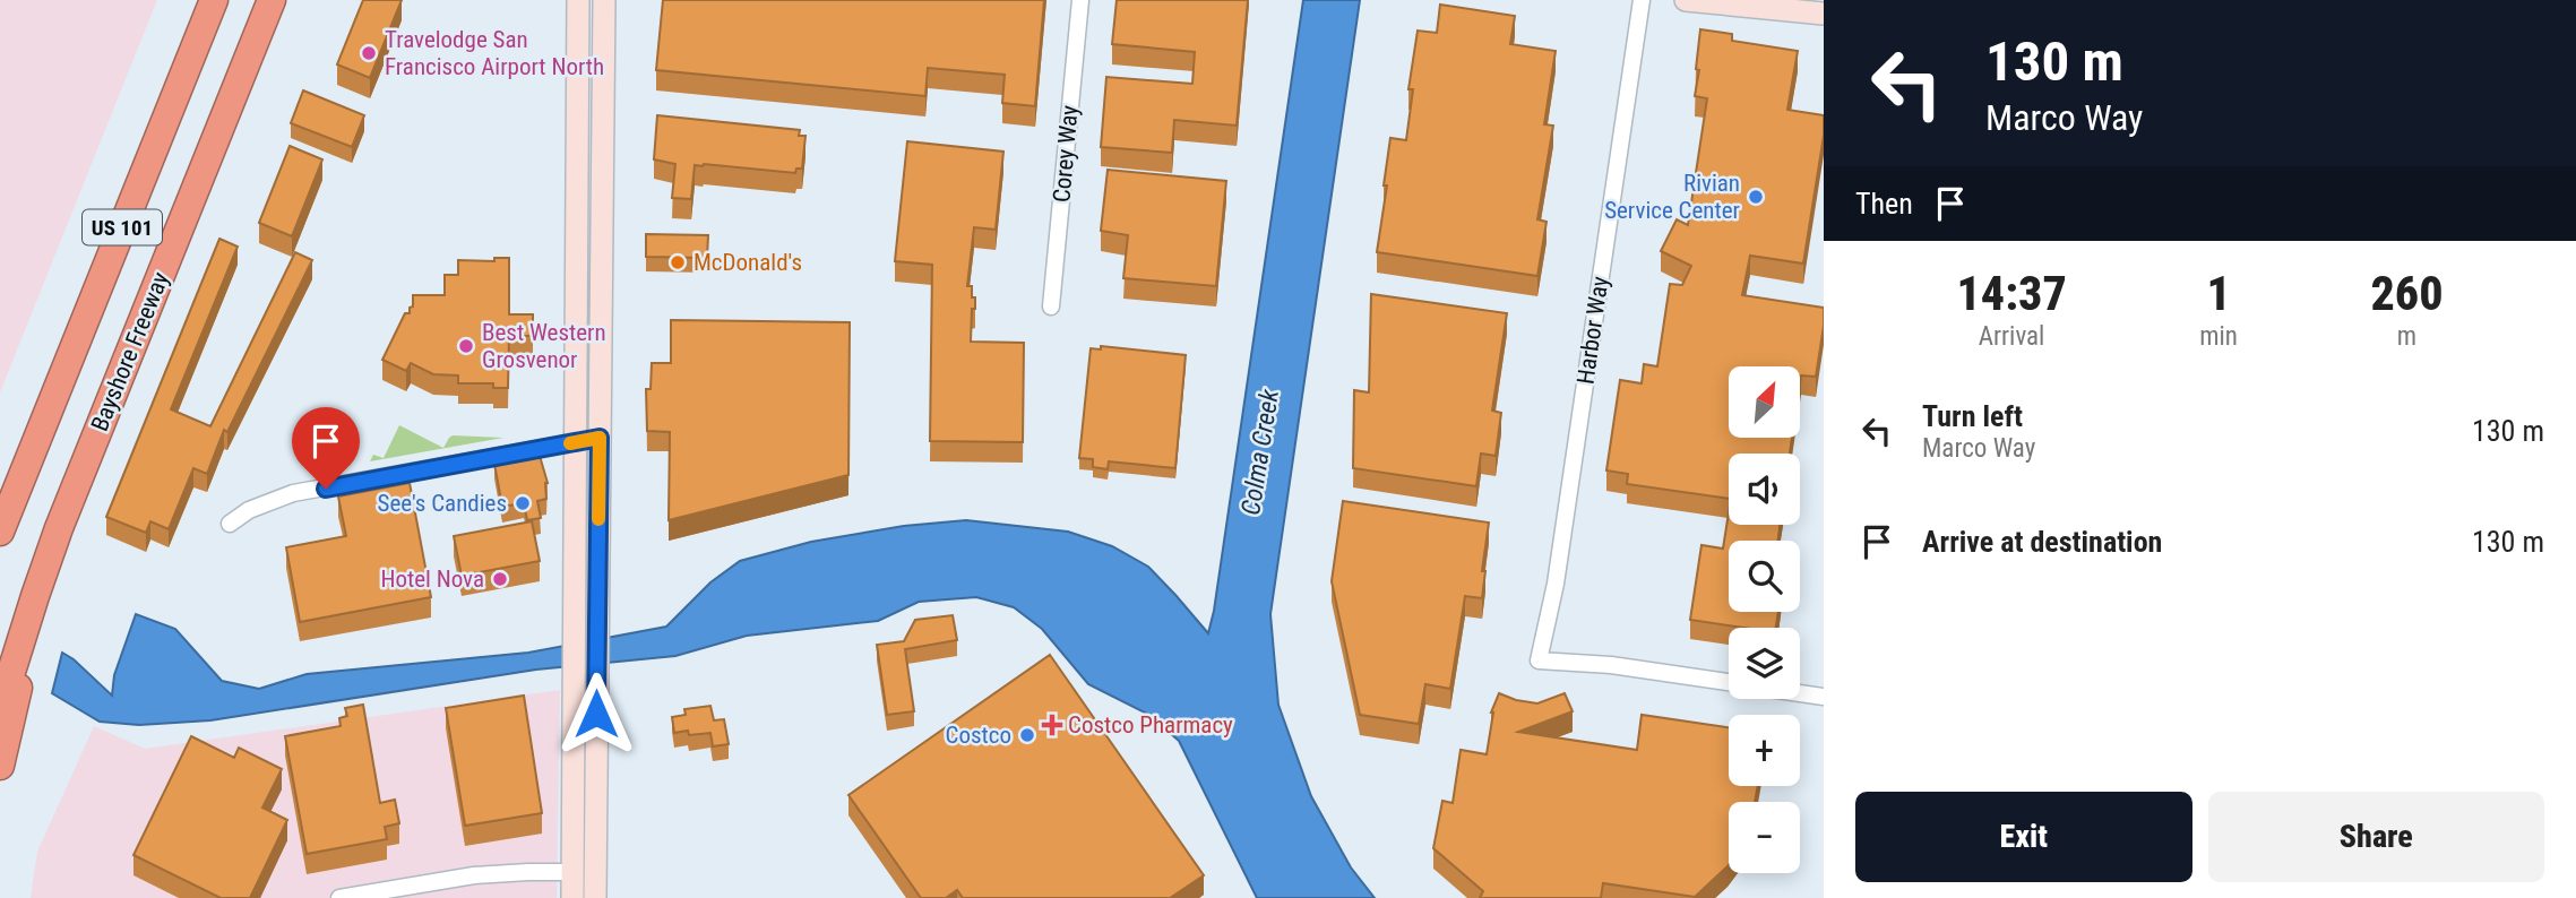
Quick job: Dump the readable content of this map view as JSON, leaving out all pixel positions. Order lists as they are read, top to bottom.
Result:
{
  "streets": {
    "highway": ["US 101", "Bayshore Freeway"],
    "street": ["Corey Way", "Harbor Way"]
  },
  "water": ["Colma Creek"],
  "places": {
    "other": [
      "Travelodge San Francisco Airport North",
      "Rivian Service Center",
      "McDonald's",
      "Best Western Grosvenor",
      "See's Candies",
      "Hotel Nova",
      "Costco"
    ],
    "health": ["Costco Pharmacy"]
  },
  "north": "top right",
  "page": {
    "turn": ["130 m", "Marco Way"],
    "then": "Then",
    "eta": [
      "14:37",
      "Arrival",
      "1",
      "min",
      "260",
      "m"
    ],
    "map_buttons": ["+", "−"],
    "list": [
      {
        "name": "Turn left",
        "note": "Marco Way",
        "value": "130 m"
      },
      {
        "name": "Arrive at destination",
        "value": "130 m"
      }
    ],
    "buttons": ["Exit", "Share"]
  }
}
